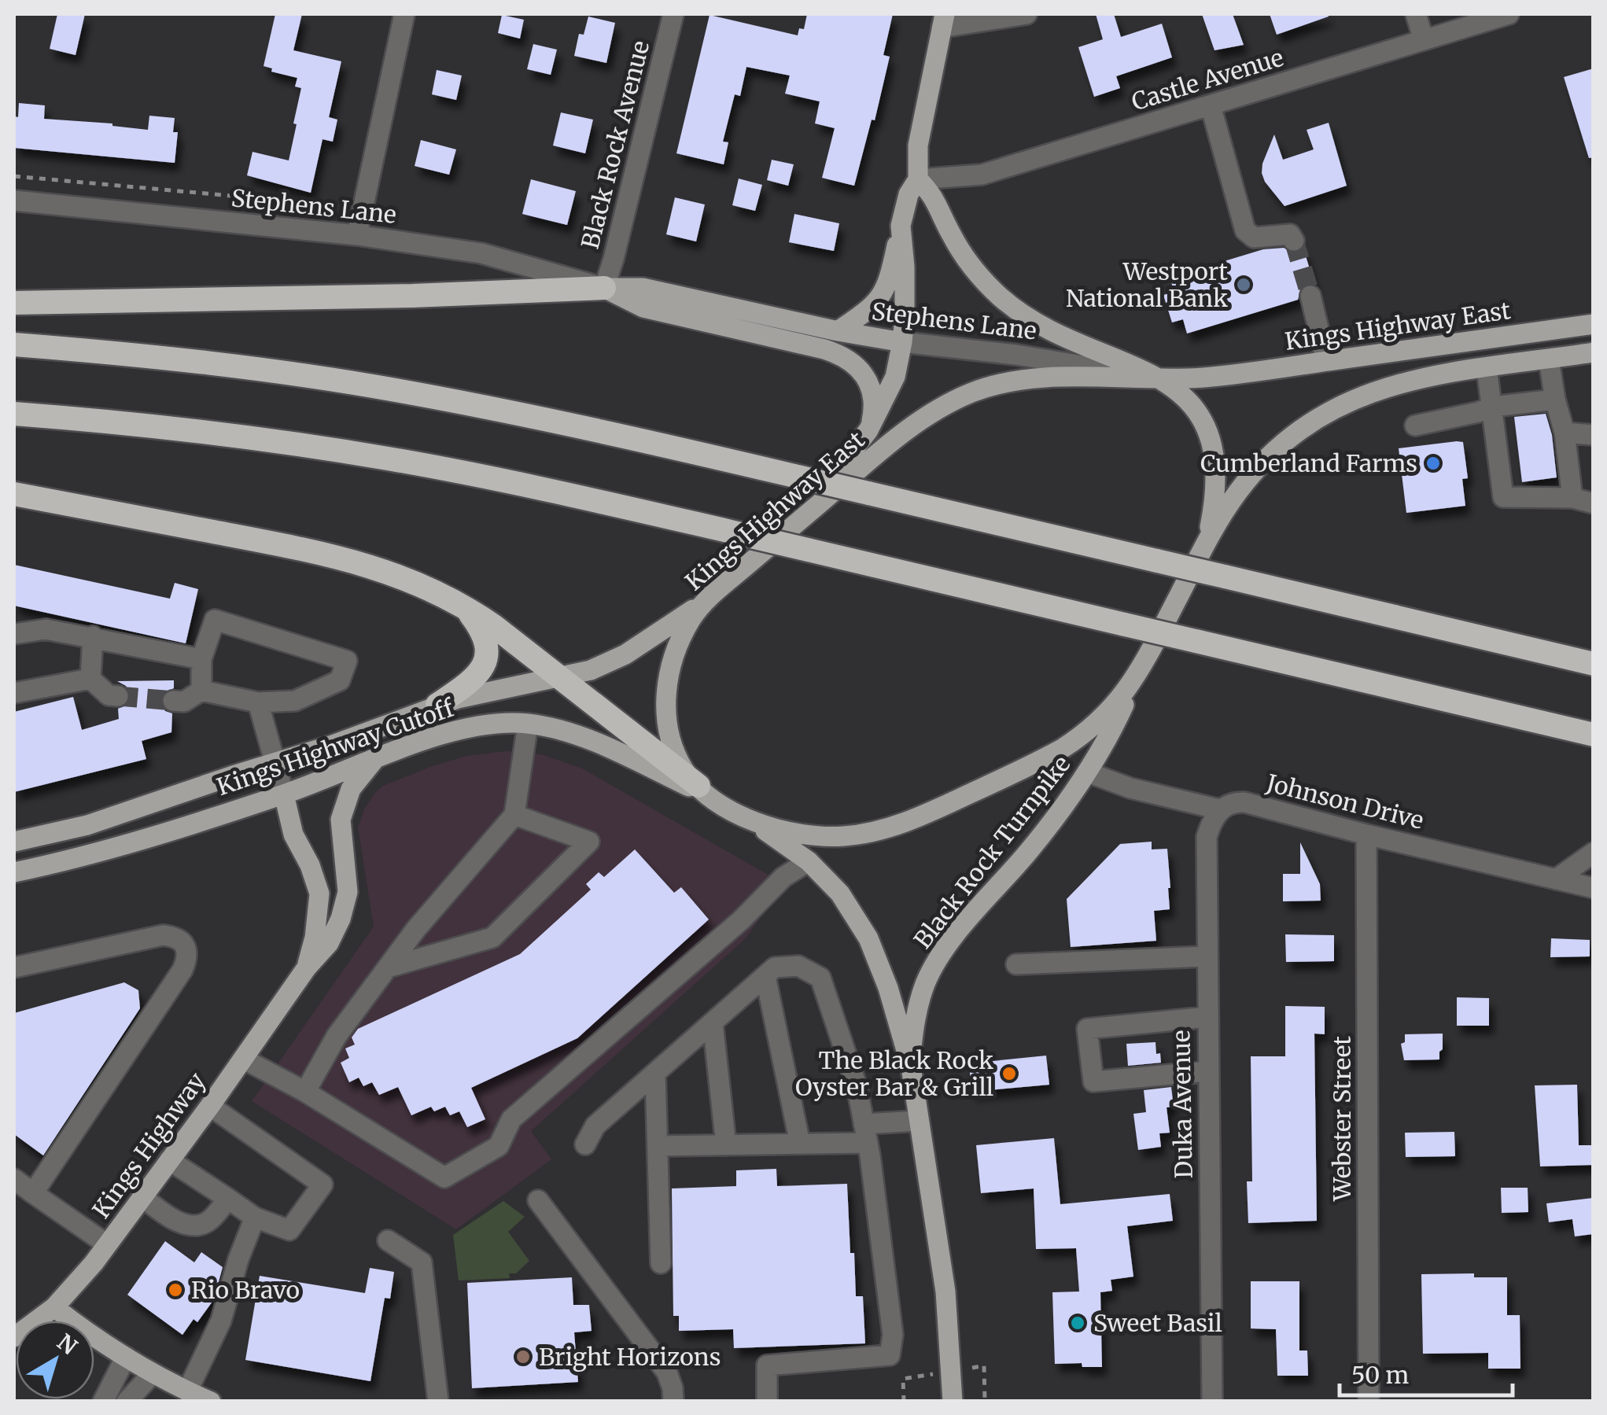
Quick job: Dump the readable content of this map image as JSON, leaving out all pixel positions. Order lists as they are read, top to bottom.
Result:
{
  "streets": {
    "main road": [
      "Stephens Lane",
      "Kings Highway East",
      "Kings Highway Cutoff",
      "Black Rock Turnpike",
      "Kings Highway"
    ],
    "street": [
      "Castle Avenue",
      "Black Rock Avenue",
      "Johnson Drive",
      "Duka Avenue",
      "Webster Street"
    ]
  },
  "crossings": [
    ["Black Rock Avenue", "Stephens Lane"],
    ["Stephens Lane", "Kings Highway East"],
    ["Kings Highway East", "Kings Highway Cutoff"],
    ["Kings Highway East", "Black Rock Turnpike"],
    ["Kings Highway Cutoff", "Kings Highway"],
    ["Johnson Drive", "Black Rock Turnpike"],
    ["Johnson Drive", "Duka Avenue"],
    ["Johnson Drive", "Webster Street"]
  ],
  "places": [
    "Westport National Bank",
    "Cumberland Farms",
    "The Black Rock Oyster Bar & Grill",
    "Rio Bravo",
    "Sweet Basil",
    "Bright Horizons"
  ],
  "scale_bar": "50 m",
  "north": "top right"
}
